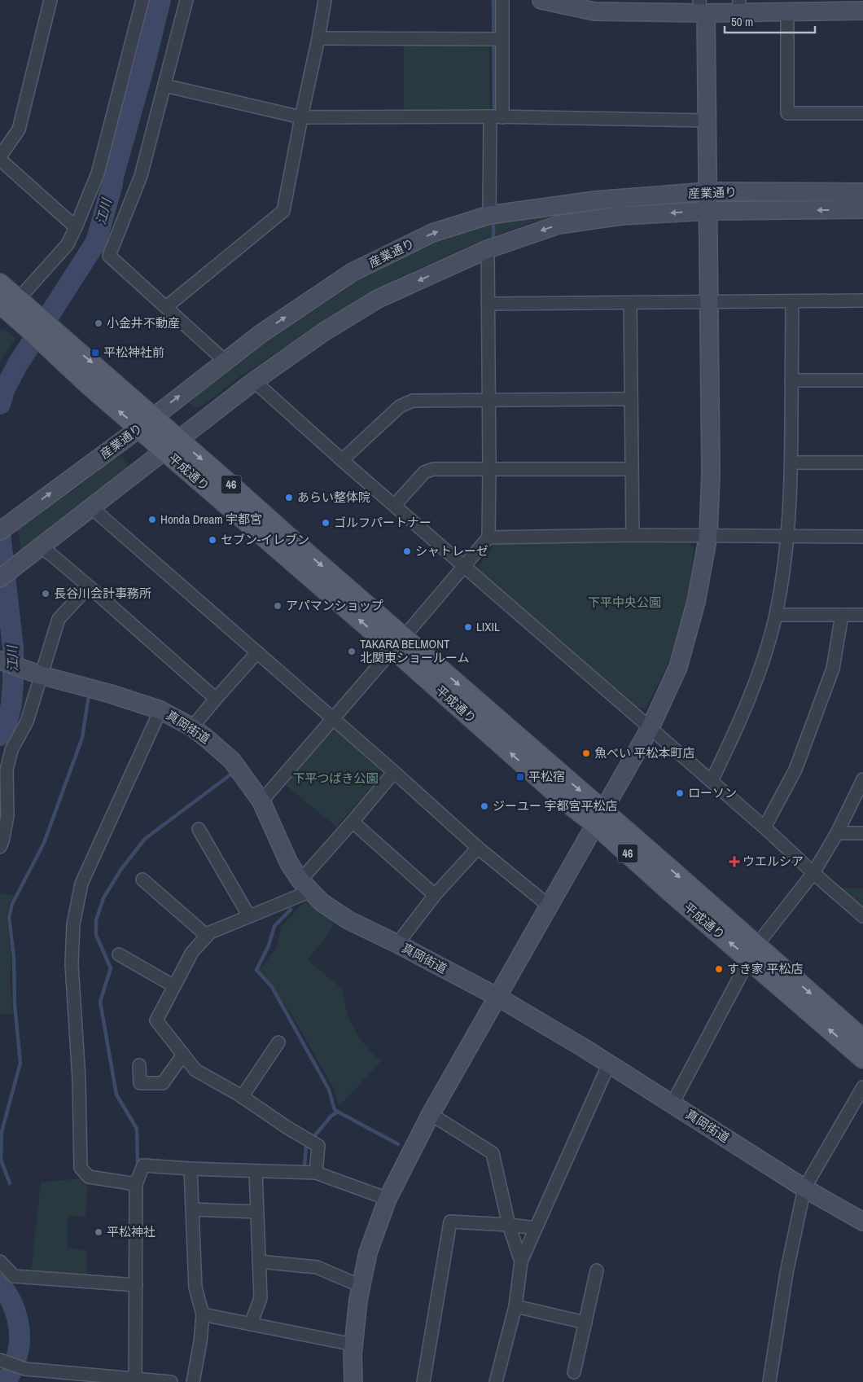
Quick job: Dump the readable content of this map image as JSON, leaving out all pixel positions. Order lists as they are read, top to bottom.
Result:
{
  "streets": {
    "main road": ["平成通り", "46"],
    "street": ["産業通り", "真岡街道"]
  },
  "crossings": [
    ["産業通り", "平成通り"],
    ["平成通り", "46"]
  ],
  "water": ["江川"],
  "parks": ["下平中央公園", "下平つばき公園"],
  "places": {
    "other": [
      "小金井不動産",
      "あらい整体院",
      "Honda Dream 宇都宮",
      "ゴルフパートナー",
      "セブン-イレブン",
      "シャトレーゼ",
      "長谷川会計事務所",
      "アパマンショップ",
      "LIXIL",
      "TAKARA BELMONT 北関東ショールーム",
      "魚べい 平松本町店",
      "ローソン",
      "ジーユー 宇都宮平松店",
      "すき家 平松店",
      "平松神社"
    ],
    "transit": ["平松神社前", "平松宿"],
    "health": ["ウエルシア"]
  },
  "scale_bar": "50 m"
}
